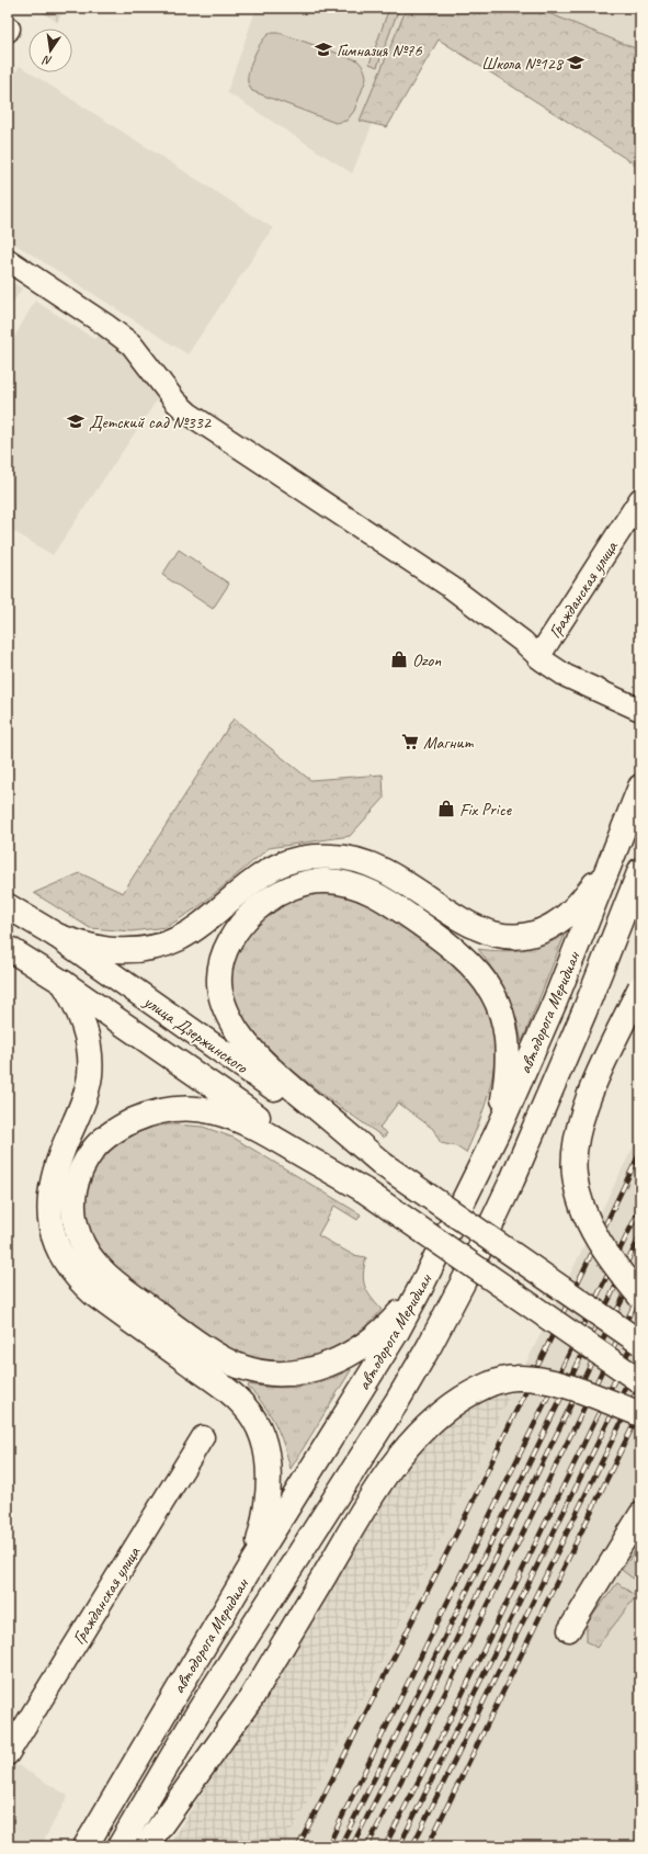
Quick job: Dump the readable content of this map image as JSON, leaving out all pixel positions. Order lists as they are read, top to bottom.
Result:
{
  "streets": {
    "main road": ["автодорога Меридиан", "улица Дзержинского"],
    "street": ["Гражданская улица"]
  },
  "places": {
    "school or university": ["Гимназия №76", "Школа №128", "Детский cад №332"],
    "shop": ["Ozon", "Fix Price"],
    "supermarket": ["Магнит"]
  },
  "north": "bottom"
}
